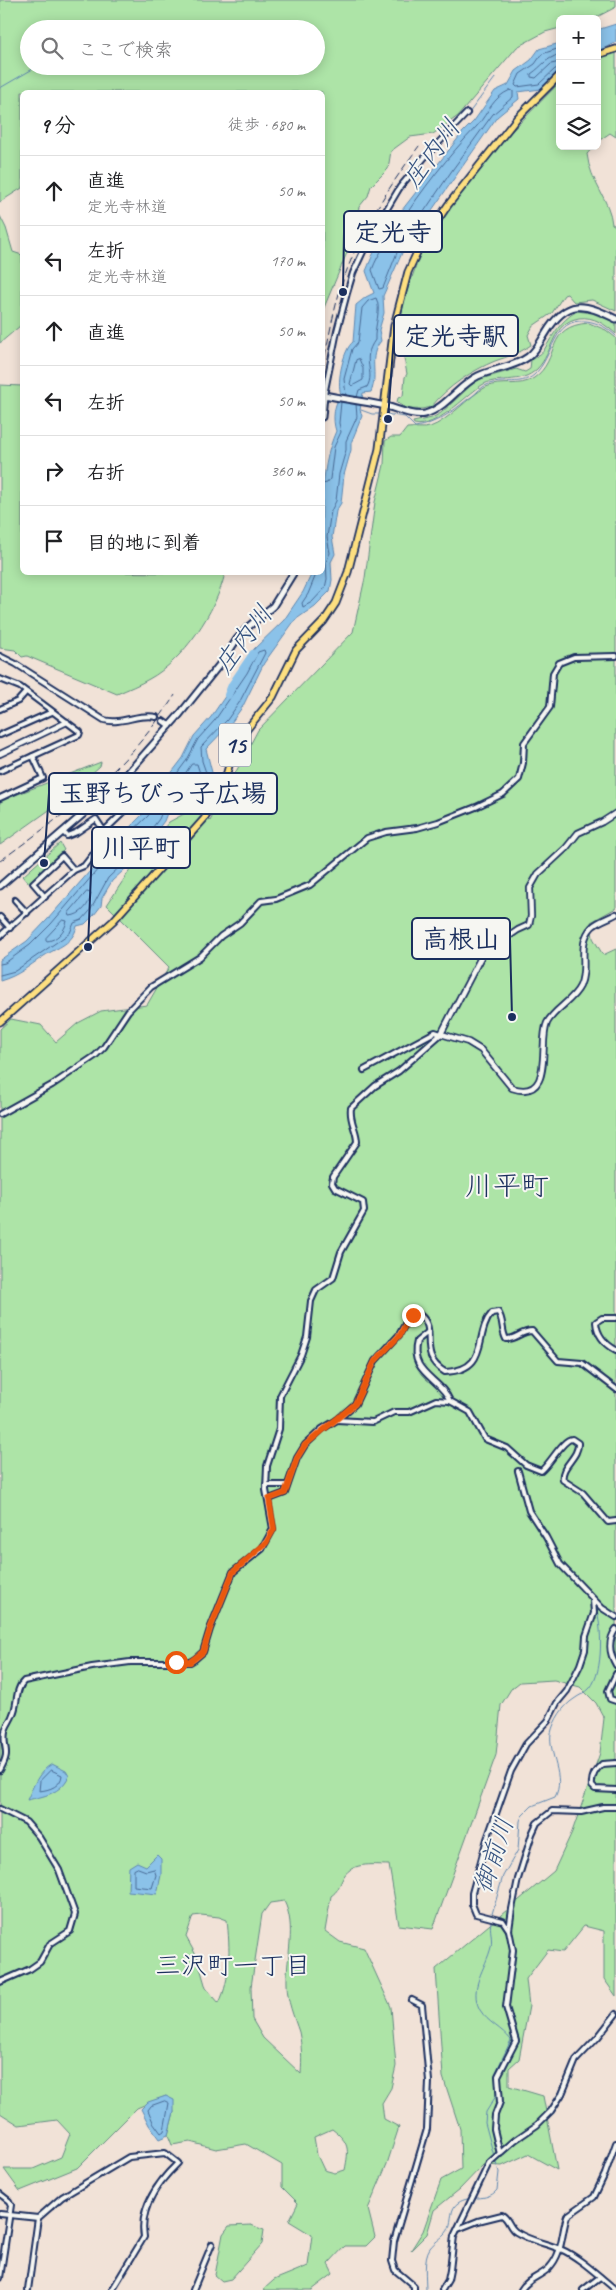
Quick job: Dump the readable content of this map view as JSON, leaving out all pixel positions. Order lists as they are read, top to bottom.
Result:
{
  "streets": {
    "main road": ["15"]
  },
  "districts": ["川平町", "三沢町一丁目"],
  "water": ["庄内川", "御前川"],
  "places": [
    "定光寺",
    "定光寺駅",
    "玉野ちびっ子広場",
    "川平町",
    "高根山"
  ],
  "page": {
    "map_buttons": ["+", "−"],
    "search": "ここで検索",
    "heading": ["9 分", "徒歩 · 680 m"],
    "list": [
      ["直進", "定光寺林道", "50 m"],
      ["左折", "定光寺林道", "170 m"],
      ["直進", "50 m"],
      ["左折", "50 m"],
      ["右折", "360 m"],
      "目的地に到着"
    ]
  }
}
